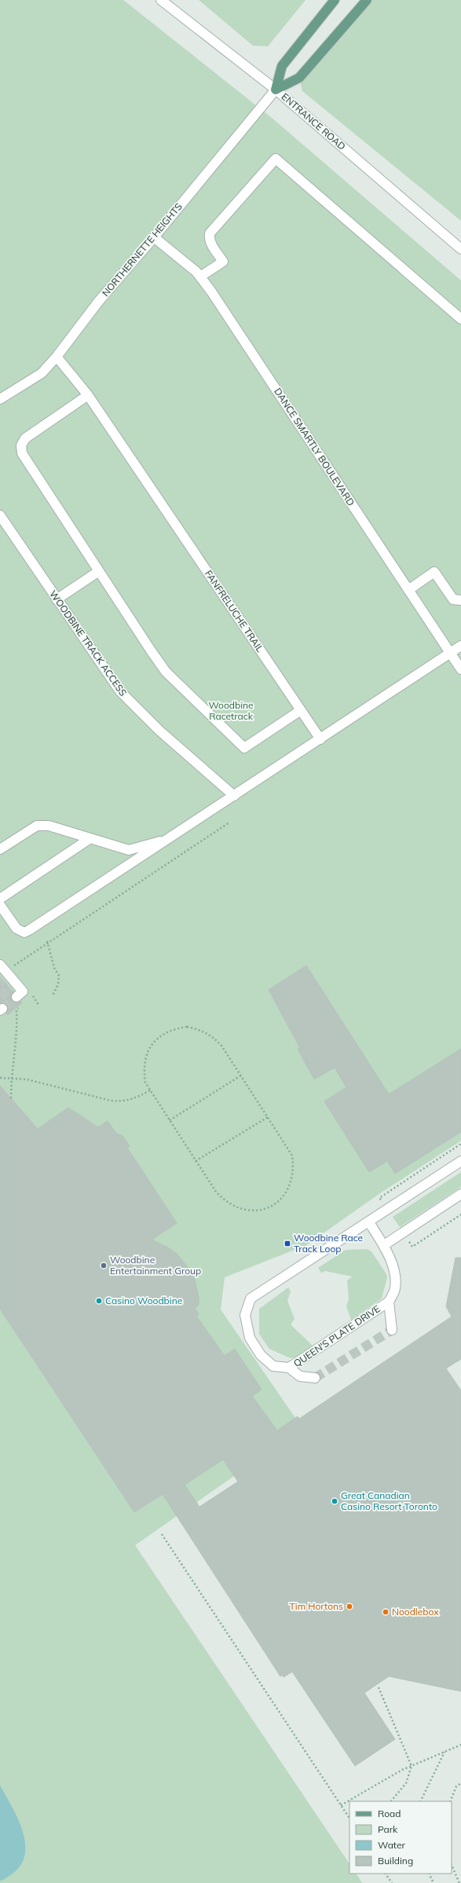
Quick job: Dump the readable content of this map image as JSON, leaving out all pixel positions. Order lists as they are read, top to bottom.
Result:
{
  "streets": {
    "street": [
      "ENTRANCE ROAD",
      "NORTHERNETTE HEIGHTS",
      "DANCE SMARTLY BOULEVARD",
      "FANFRELUCHE TRAIL",
      "WOODBINE TRACK ACCESS",
      "QUEEN'S PLATE DRIVE"
    ]
  },
  "crossings": [
    ["ENTRANCE ROAD", "NORTHERNETTE HEIGHTS"],
    ["NORTHERNETTE HEIGHTS", "DANCE SMARTLY BOULEVARD"],
    ["NORTHERNETTE HEIGHTS", "FANFRELUCHE TRAIL"]
  ],
  "parks": ["Woodbine Racetrack"],
  "places": {
    "transit": ["Woodbine Race Track Loop"],
    "other": [
      "Woodbine Entertainment Group",
      "Casino Woodbine",
      "Great Canadian Casino Resort Toronto",
      "Tim Hortons",
      "Noodlebox"
    ]
  },
  "legend": [
    "Road",
    "Park",
    "Water",
    "Building"
  ]
}
